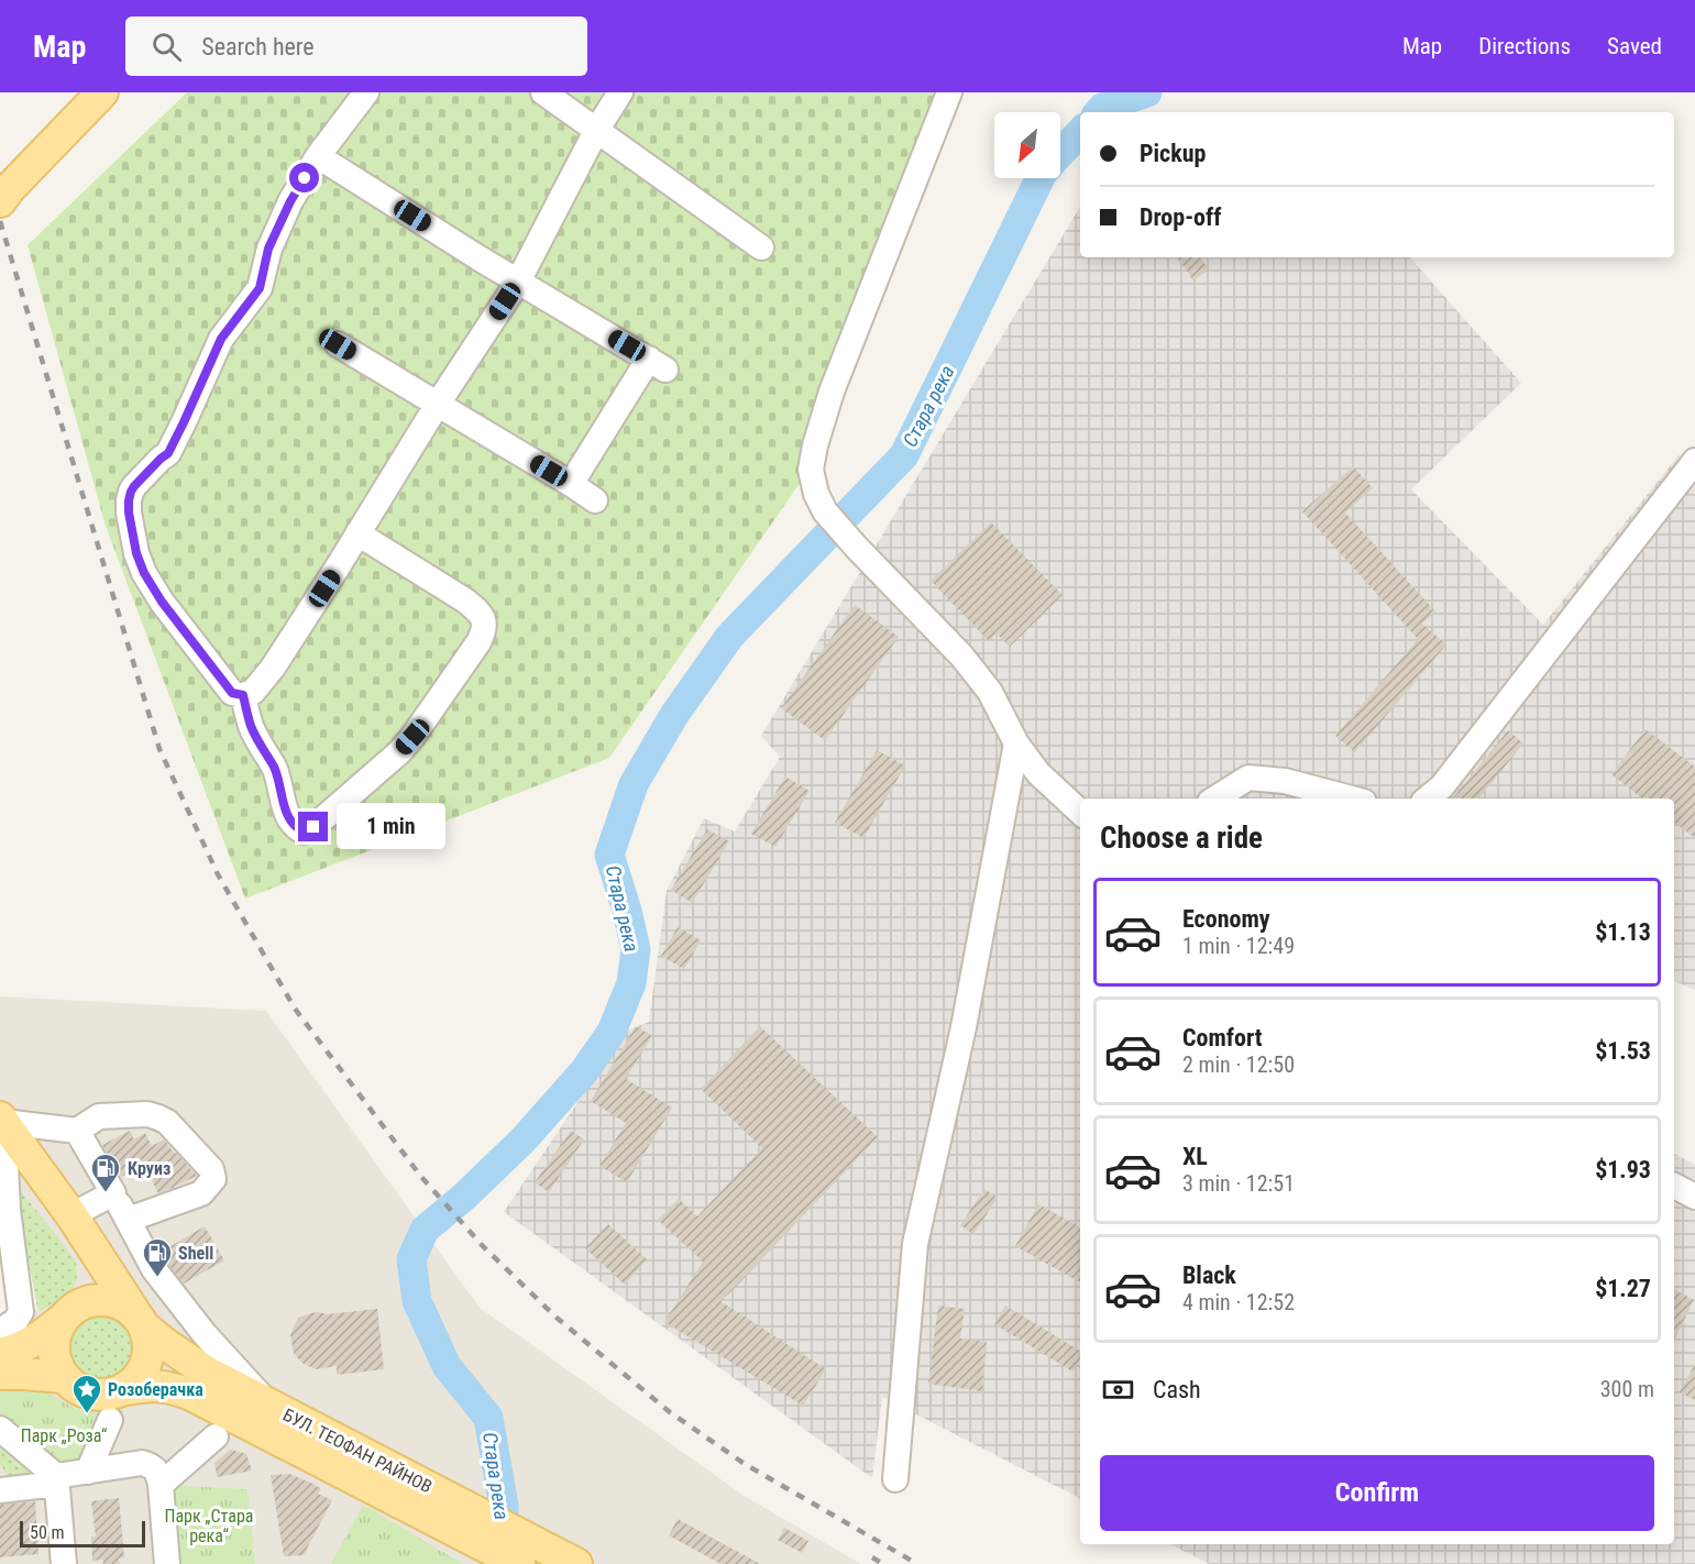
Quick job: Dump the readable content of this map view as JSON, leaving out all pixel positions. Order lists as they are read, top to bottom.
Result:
{
  "streets": {
    "main road": ["БУЛ. ТЕОФАН РАЙНОВ"]
  },
  "water": ["Стара река"],
  "parks": ["Парк „Роза“", "Парк „Стара река“"],
  "places": {
    "fuel station": ["Круиз", "Shell"],
    "place": ["Розоберачка"]
  },
  "scale_bar": "50 m",
  "north": "bottom left",
  "page": {
    "header": "Map",
    "search": "Search here",
    "nav": ["Map", "Directions", "Saved"],
    "banner": ["Pickup", "Drop-off"],
    "heading": "Choose a ride",
    "bubble": "1 min",
    "list": [
      {
        "name": "Economy",
        "note": "1 min · 12:49",
        "value": "$1.13"
      },
      {
        "name": "Comfort",
        "note": "2 min · 12:50",
        "value": "$1.53"
      },
      {
        "name": "XL",
        "note": "3 min · 12:51",
        "value": "$1.93"
      },
      {
        "name": "Black",
        "note": "4 min · 12:52",
        "value": "$1.27"
      }
    ],
    "pay": ["Cash", "300 m"],
    "buttons": "Confirm",
    "scale": "50 m"
  }
}
